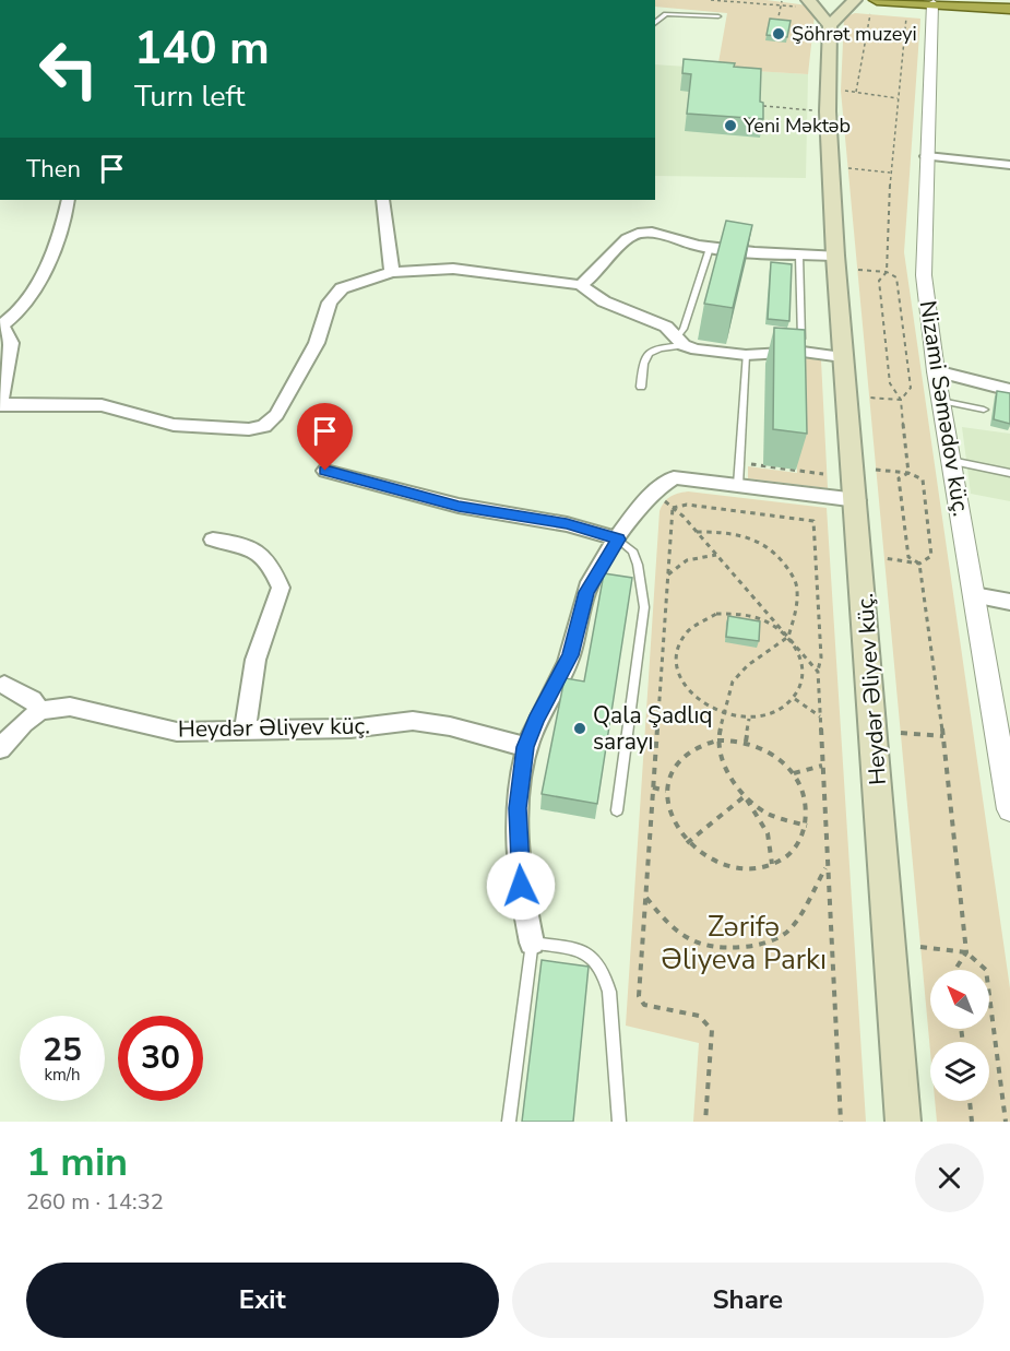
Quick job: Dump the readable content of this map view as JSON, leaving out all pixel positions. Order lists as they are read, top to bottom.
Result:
{
  "streets": {
    "main road": ["Heydər Əliyev küç."],
    "street": ["Nizami Səmədov küç."]
  },
  "parks": ["Zərifə Əliyeva Parkı"],
  "places": ["Şöhrət muzeyi", "Yeni Məktəb", "Qala Şadlıq sarayı"],
  "north": "top left",
  "page": {
    "turn": ["140 m", "Turn left"],
    "then": "Then",
    "speed": "25 km/h",
    "limit": "30",
    "heading": ["1 min", "260 m · 14:32"],
    "buttons": ["Exit", "Share"]
  }
}
